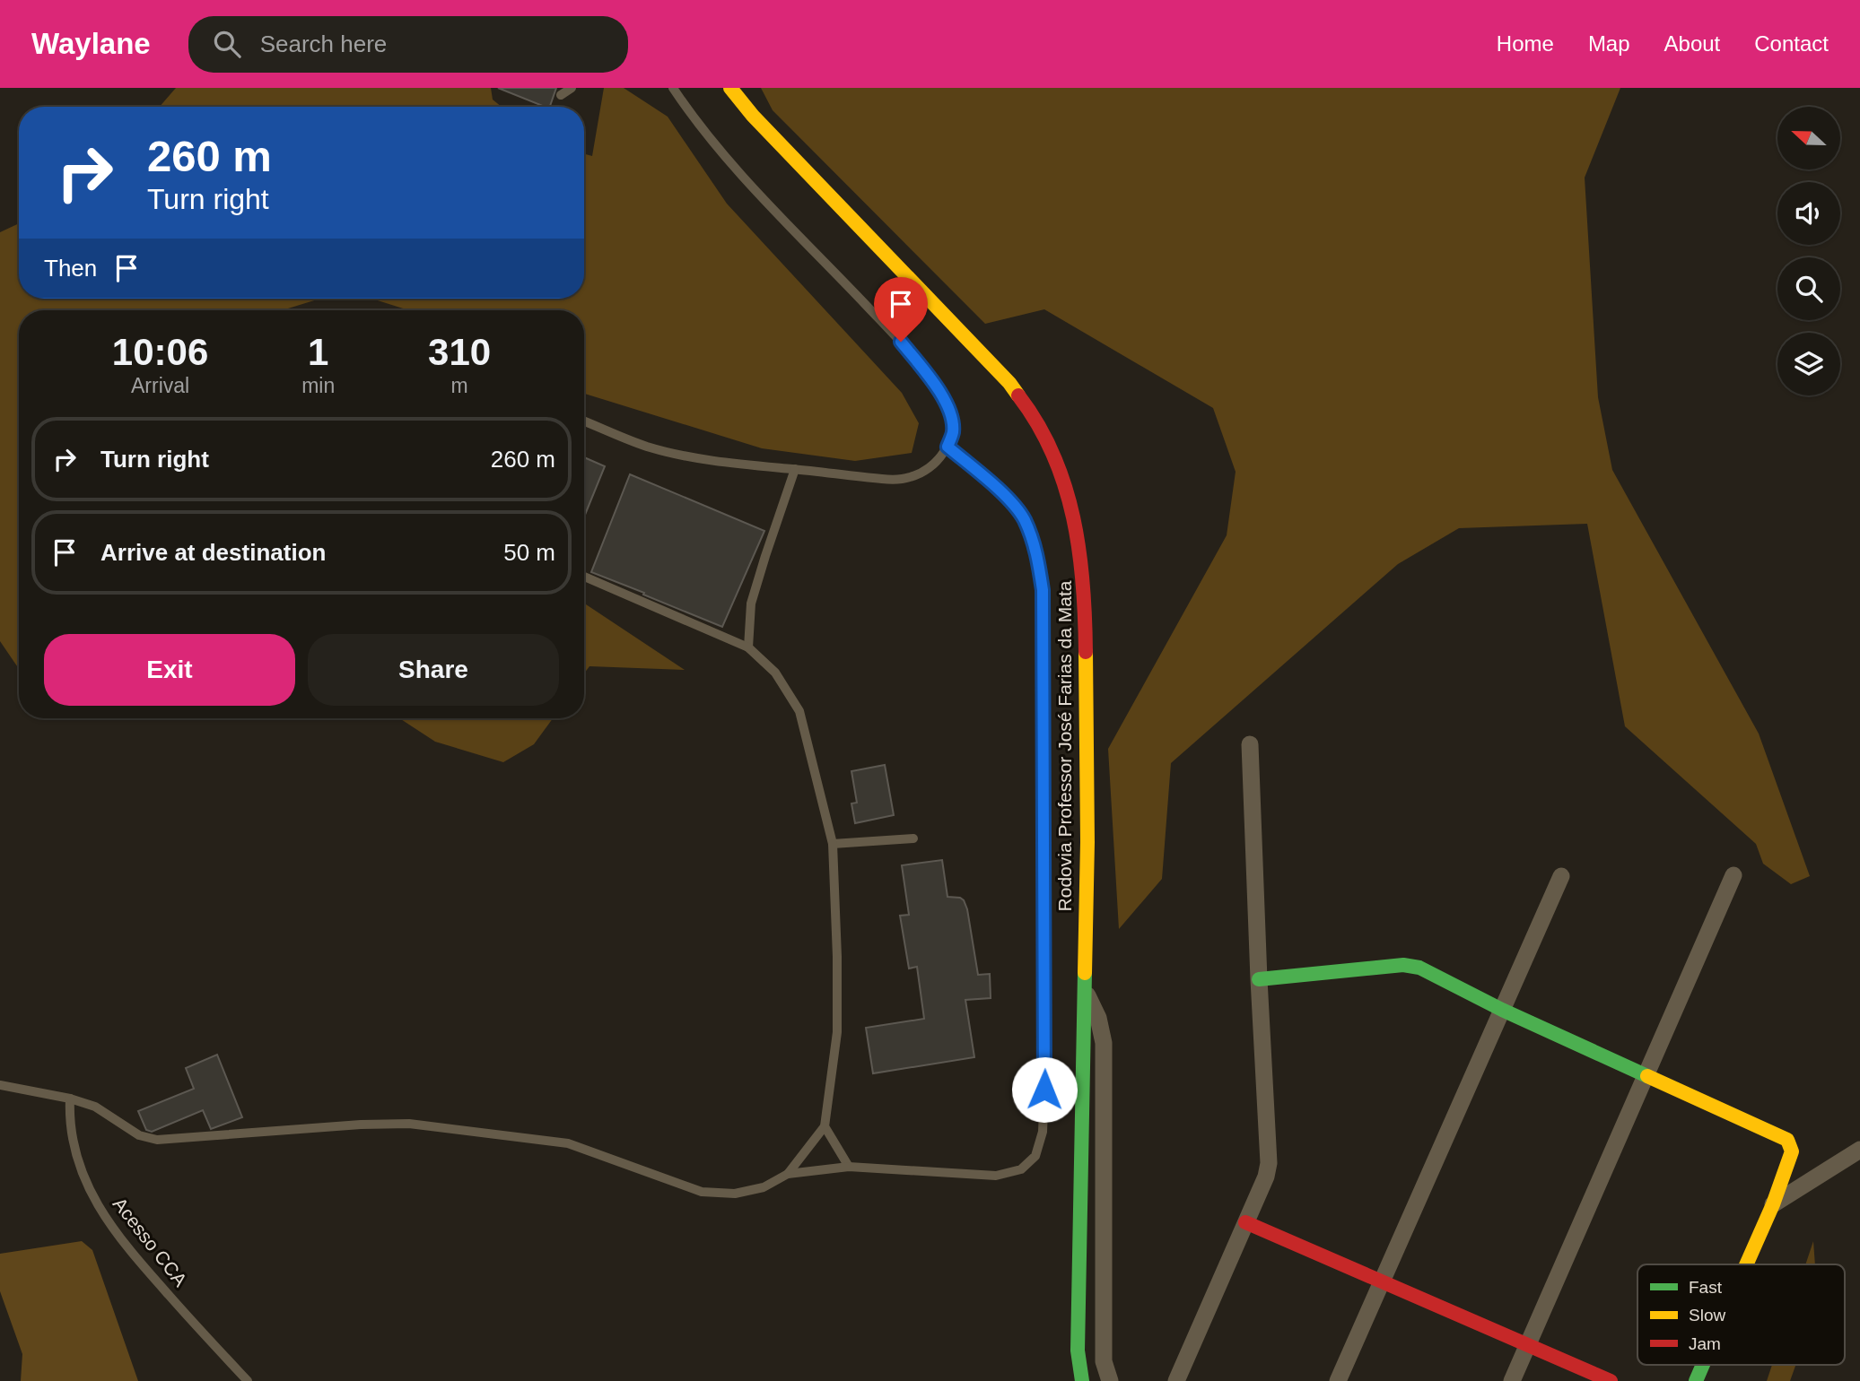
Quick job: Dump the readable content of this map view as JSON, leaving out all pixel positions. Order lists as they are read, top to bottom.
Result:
{
  "streets": {
    "main road": ["Rodovia Professor José Farias da Mata"],
    "lane": ["Acesso CCA"]
  },
  "legend": ["Fast", "Slow", "Jam"],
  "north": "left",
  "page": {
    "header": "Waylane",
    "search": "Search here",
    "nav": [
      "Home",
      "Map",
      "About",
      "Contact"
    ],
    "turn": ["260 m", "Turn right"],
    "then": "Then",
    "eta": [
      "10:06",
      "Arrival",
      "1",
      "min",
      "310",
      "m"
    ],
    "list": [
      {
        "name": "Turn right",
        "value": "260 m"
      },
      {
        "name": "Arrive at destination",
        "value": "50 m"
      }
    ],
    "buttons": ["Exit", "Share"]
  }
}
